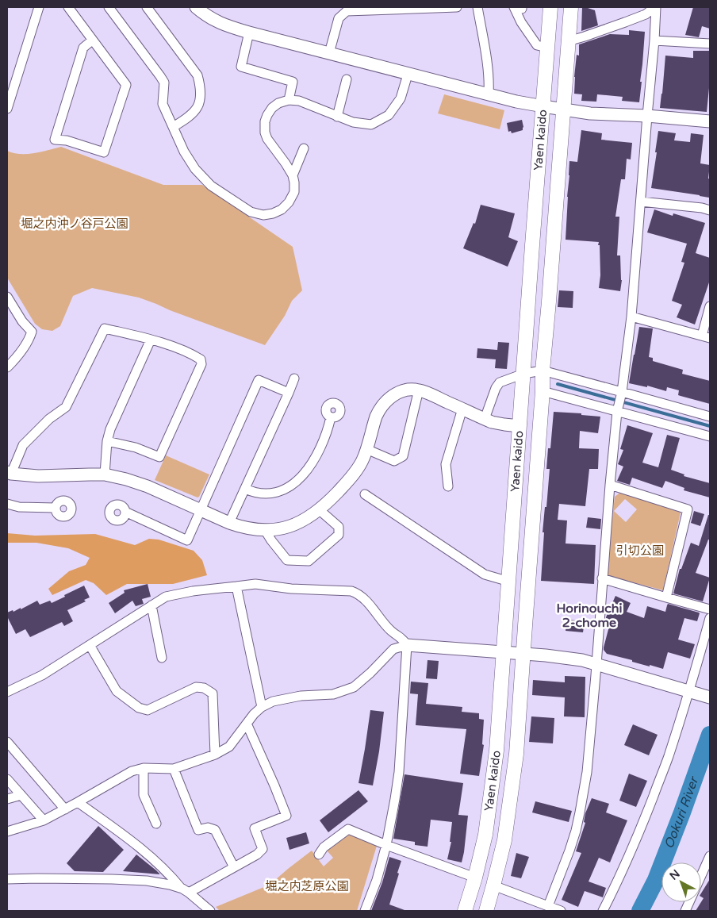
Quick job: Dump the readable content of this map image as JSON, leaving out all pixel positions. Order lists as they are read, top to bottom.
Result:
{
  "streets": {
    "main road": ["Yaen kaido"]
  },
  "districts": ["Horinouchi 2-chome"],
  "water": ["Ookuri River"],
  "parks": ["堀之内沖ノ谷戸公園", "引切公園", "堀之内芝原公園"],
  "north": "top left"
}
